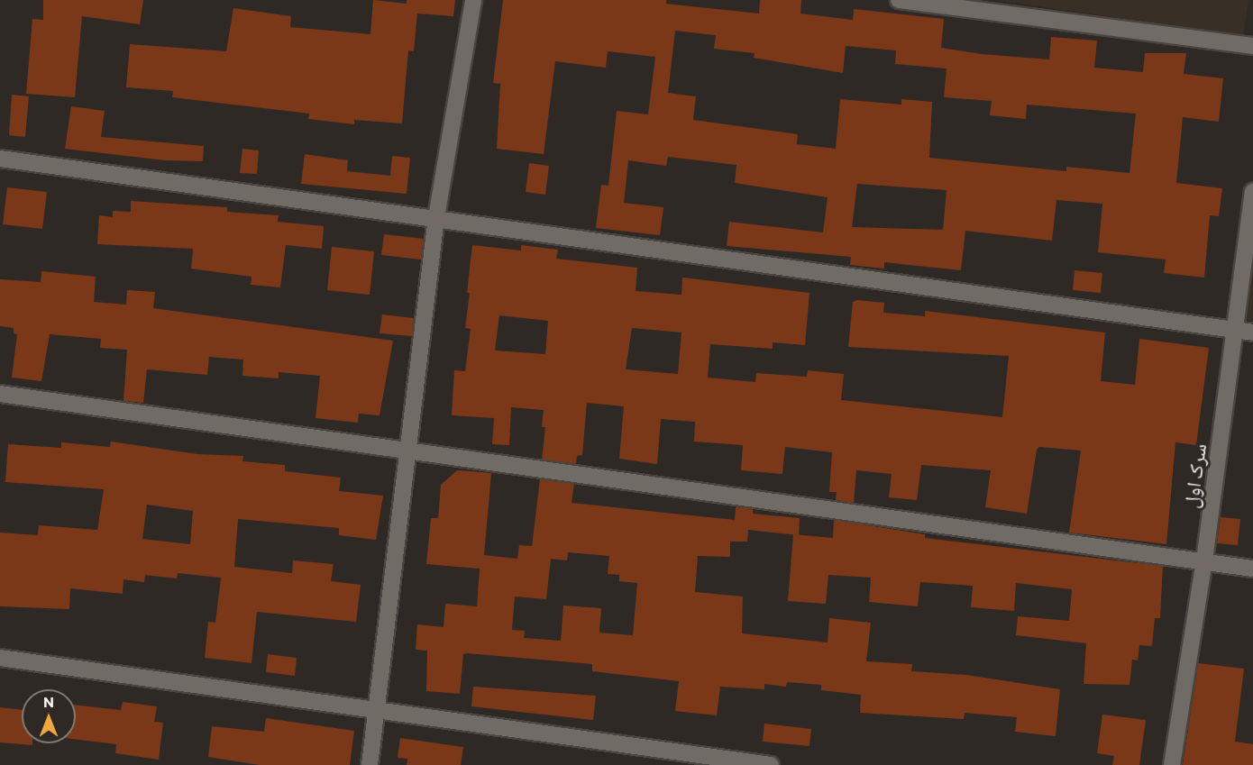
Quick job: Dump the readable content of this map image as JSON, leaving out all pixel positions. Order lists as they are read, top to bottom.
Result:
{
  "streets": {
    "street": ["سرک‌ اول"]
  },
  "north": "top"
}
